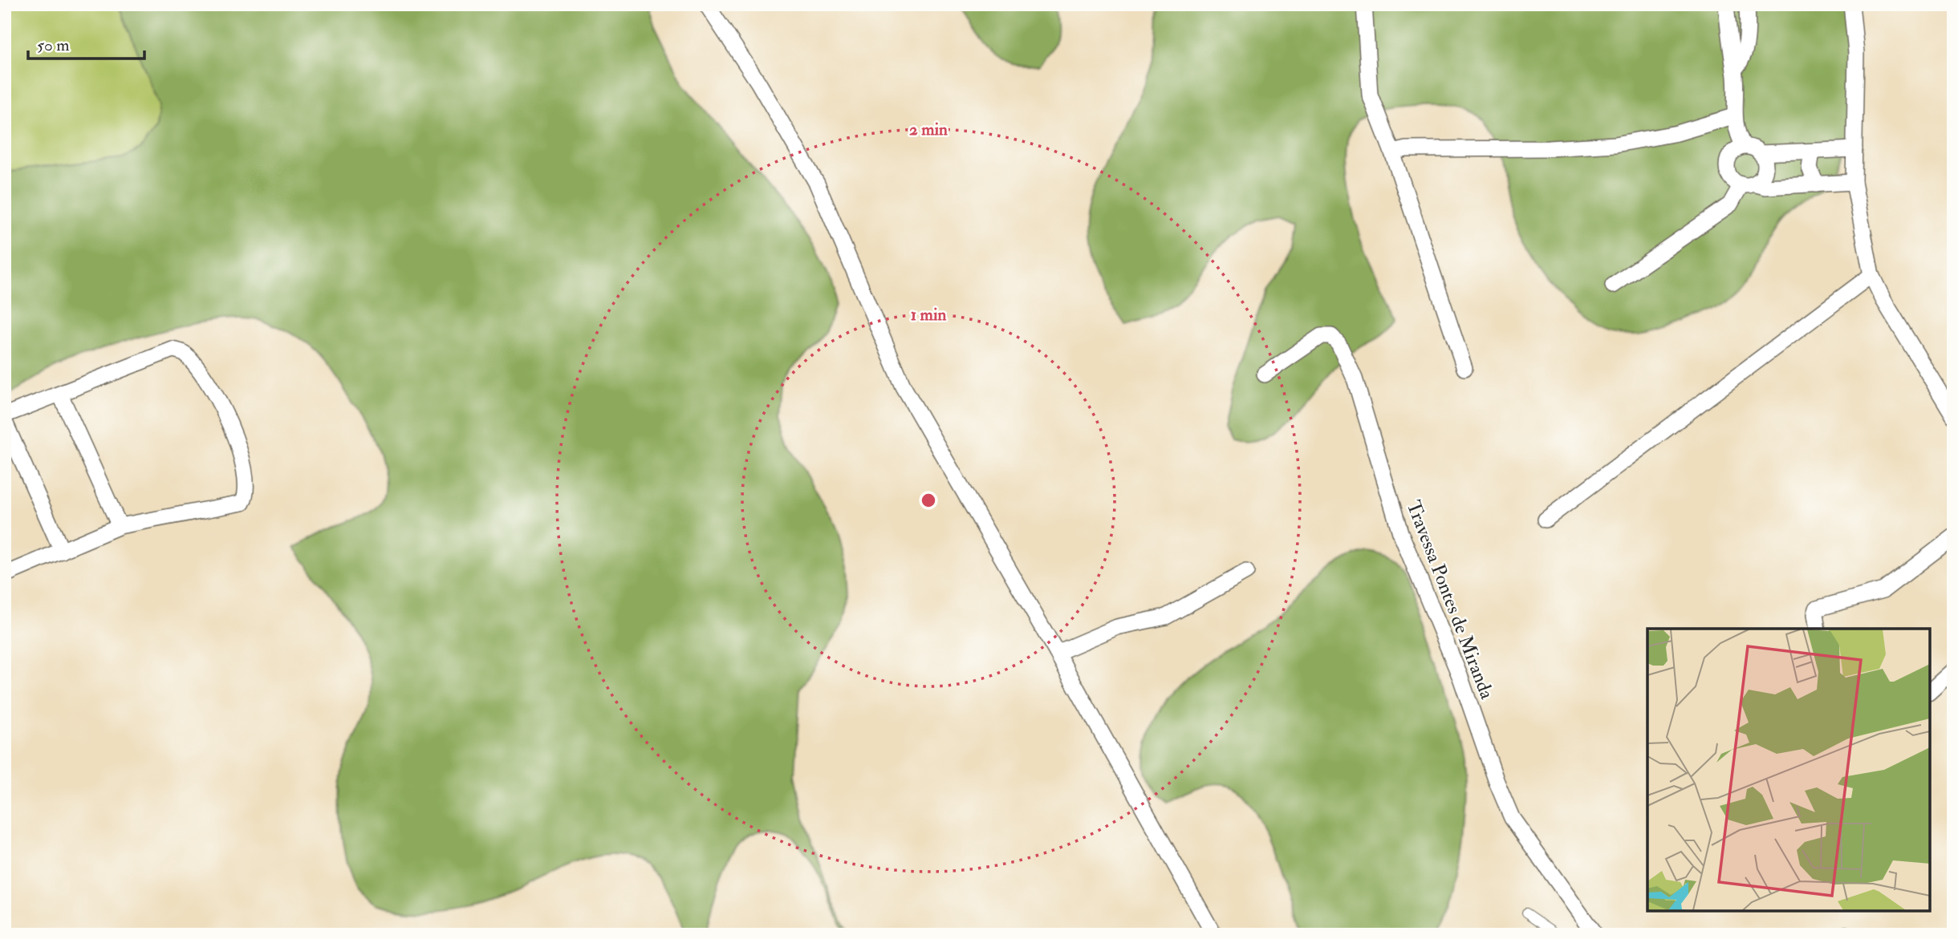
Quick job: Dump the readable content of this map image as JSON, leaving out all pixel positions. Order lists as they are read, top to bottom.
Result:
{
  "streets": {
    "street": ["Travessa Pontes de Miranda"]
  },
  "scale_bar": "50 m",
  "rings": ["2 min", "1 min"]
}
